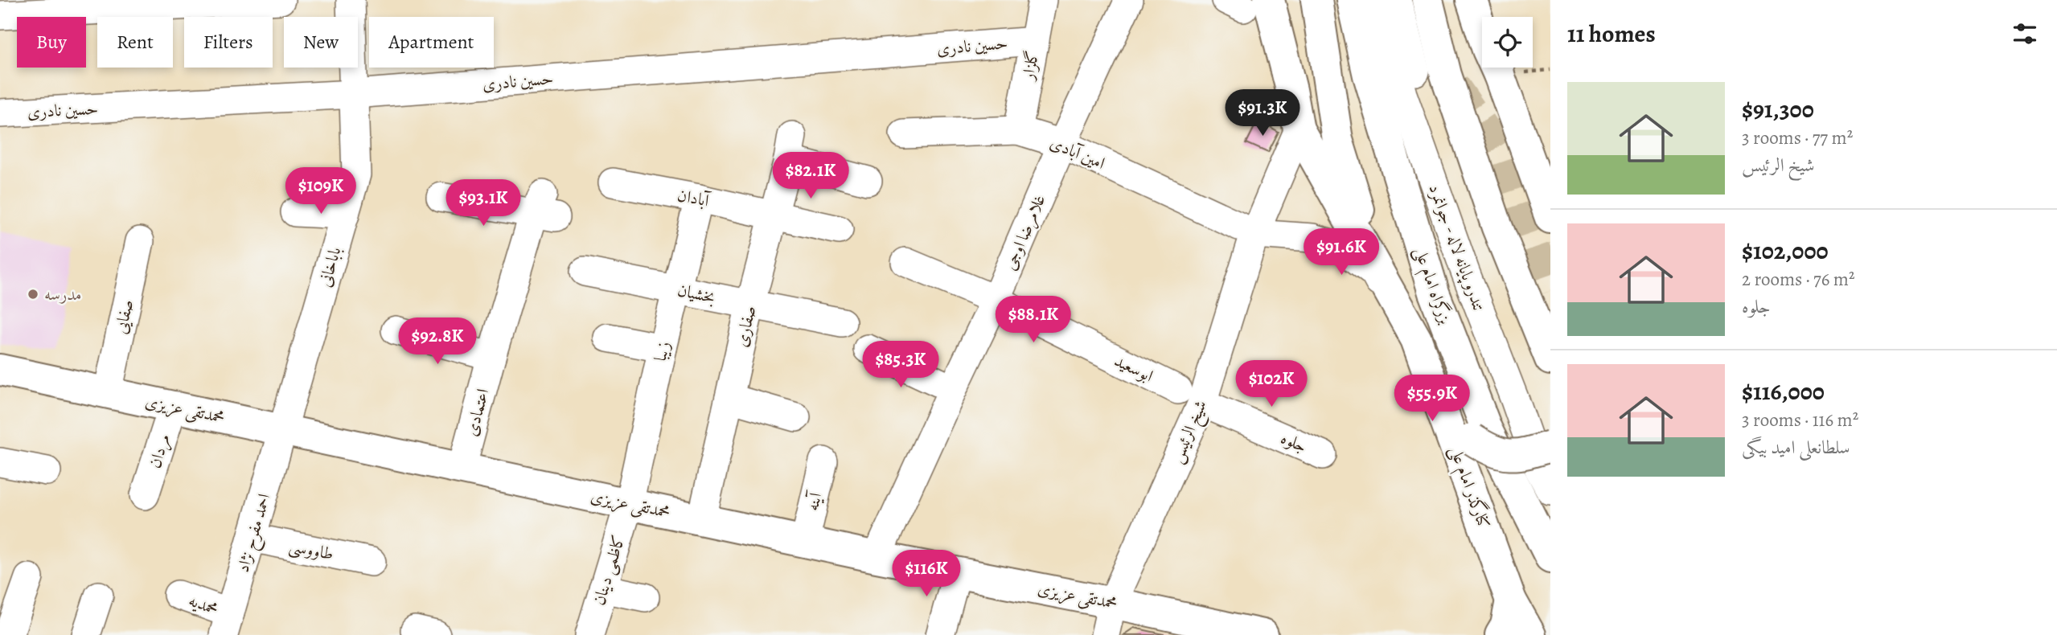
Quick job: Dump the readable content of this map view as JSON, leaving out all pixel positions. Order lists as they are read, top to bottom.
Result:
{
  "streets": {
    "main road": ["بزرگراه امام علی", "محمدتقی عزیزی", "کنارگذر امام علی"],
    "street": [
      "حسین نادری",
      "گلزار",
      "امین آبادی",
      "آبادان",
      "غلامرضا اوجی",
      "تندرو پایانه لاله - جوانمرد",
      "باباخانی",
      "بخشیان",
      "صفایی",
      "صفاری",
      "زیبا",
      "ابوسعید",
      "اعتمادی",
      "شیخ الرئیس",
      "جلوه",
      "مردان",
      "آینه",
      "احمد مفرح نژاد",
      "طاووسی",
      "کاظمی دینان",
      "محمدیه"
    ]
  },
  "crossings": [
    ["حسین نادری", "گلزار"],
    ["حسین نادری", "باباخانی"],
    ["گلزار", "امین آبادی"],
    ["امین آبادی", "غلامرضا اوجی"],
    ["امین آبادی", "شیخ الرئیس"],
    ["آبادان", "صفاری"],
    ["آبادان", "زیبا"],
    ["غلامرضا اوجی", "ابوسعید"],
    ["غلامرضا اوجی", "محمدتقی عزیزی"],
    ["باباخانی", "محمدتقی عزیزی"],
    ["باباخانی", "احمد مفرح نژاد"],
    ["بخشیان", "صفاری"],
    ["بخشیان", "زیبا"],
    ["صفایی", "محمدتقی عزیزی"],
    ["صفاری", "محمدتقی عزیزی"],
    ["زیبا", "محمدتقی عزیزی"],
    ["زیبا", "کاظمی دینان"],
    ["محمدتقی عزیزی", "اعتمادی"],
    ["محمدتقی عزیزی", "شیخ الرئیس"],
    ["محمدتقی عزیزی", "مردان"],
    ["محمدتقی عزیزی", "آینه"],
    ["محمدتقی عزیزی", "احمد مفرح نژاد"],
    ["محمدتقی عزیزی", "کاظمی دینان"],
    ["شیخ الرئیس", "جلوه"],
    ["شیخ الرئیس", "کنارگذر امام علی"],
    ["احمد مفرح نژاد", "طاووسی"],
    ["احمد مفرح نژاد", "محمدیه"]
  ],
  "places": ["مدرسه"],
  "page": {
    "heading": "11 homes",
    "chip": [
      "Buy",
      "Rent",
      "Filters",
      "New",
      "Apartment"
    ],
    "list": [
      {
        "name": "$91,300",
        "note": "3 rooms · 77 m² · شیخ الرئیس"
      },
      {
        "name": "$102,000",
        "note": "2 rooms · 76 m² · جلوه"
      },
      {
        "name": "$116,000",
        "note": "3 rooms · 116 m² · سلطانعلی امید بیگی"
      }
    ],
    "price": [
      "$91.3K",
      "$82.1K",
      "$109K",
      "$93.1K",
      "$91.6K",
      "$88.1K",
      "$92.8K",
      "$85.3K",
      "$102K",
      "$55.9K",
      "$116K"
    ]
  }
}
